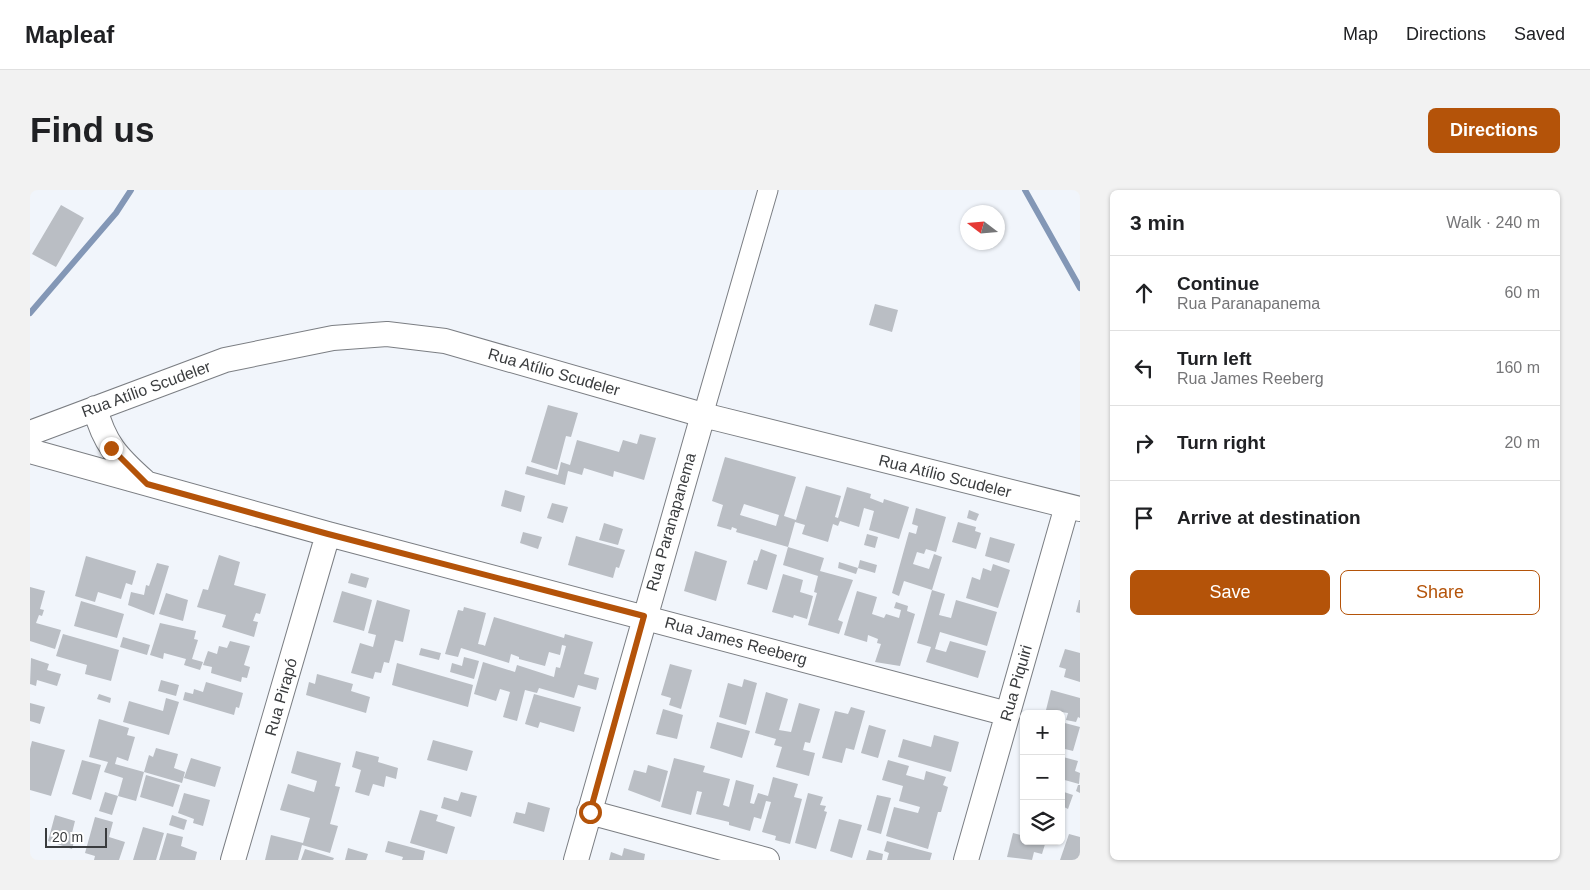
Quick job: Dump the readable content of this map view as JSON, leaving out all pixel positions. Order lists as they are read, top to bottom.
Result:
{
  "streets": {
    "street": [
      "Rua Atílio Scudeler",
      "Rua Paranapanema",
      "Rua James Reeberg",
      "Rua Piquiri",
      "Rua Pirapó"
    ]
  },
  "crossings": [
    ["Rua Atílio Scudeler", "Rua Paranapanema"],
    ["Rua Atílio Scudeler", "Rua Piquiri"],
    ["Rua Paranapanema", "Rua James Reeberg"],
    ["Rua James Reeberg", "Rua Piquiri"],
    ["Rua James Reeberg", "Rua Pirapó"]
  ],
  "scale_bar": "20 m",
  "north": "left",
  "page": {
    "header": "Mapleaf",
    "nav": ["Map", "Directions", "Saved"],
    "buttons": [
      "Directions",
      ["Save", "Share"]
    ],
    "title": "Find us",
    "heading": ["3 min", "Walk · 240 m"],
    "list": [
      ["Continue", "Rua Paranapanema", "60 m"],
      ["Turn left", "Rua James Reeberg", "160 m"],
      ["Turn right", "20 m"],
      "Arrive at destination"
    ],
    "map_buttons": ["+", "−"],
    "scale": "20 m"
  }
}
